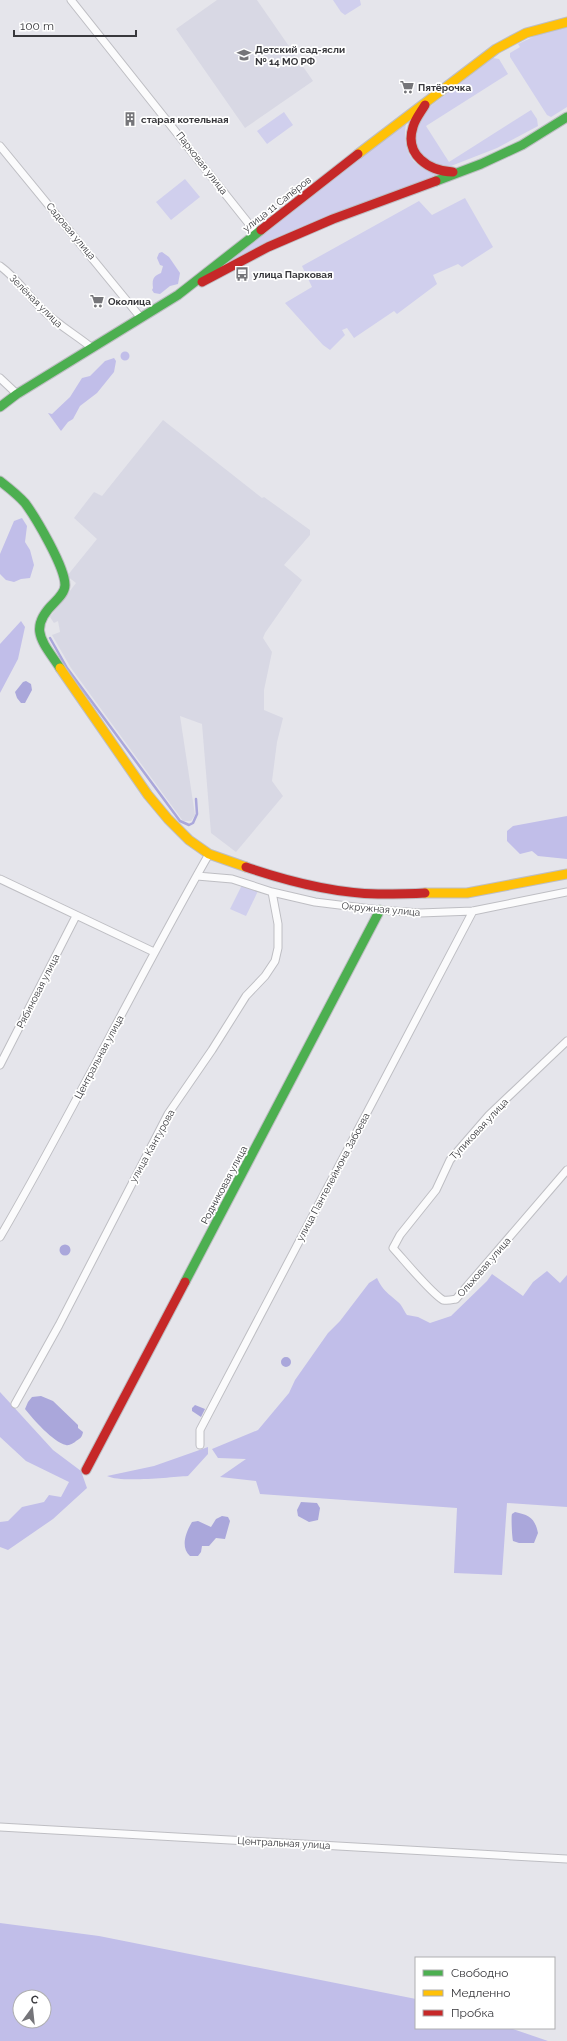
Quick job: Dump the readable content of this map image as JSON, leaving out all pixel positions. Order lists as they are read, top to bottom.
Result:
{
  "streets": {
    "street": [
      "Парковая улица",
      "улица 11 Сапёров",
      "Садовая улица",
      "Зелёная улица",
      "Окружная улица",
      "Рябиновая улица",
      "Центральная улица",
      "Тупиковая улица",
      "улица Кантурова",
      "улица Пантелеймона Забоева",
      "Родниковая улица",
      "Ольховая улица"
    ]
  },
  "crossings": [
    ["Парковая улица", "улица 11 Сапёров"],
    ["улица 11 Сапёров", "Садовая улица"],
    ["улица 11 Сапёров", "Зелёная улица"],
    ["Окружная улица", "Центральная улица"],
    ["Окружная улица", "улица Кантурова"],
    ["Окружная улица", "улица Пантелеймона Забоева"],
    ["Окружная улица", "Родниковая улица"],
    ["Тупиковая улица", "Ольховая улица"]
  ],
  "places": {
    "school or university": ["Детский сад-ясли № 14 МО РФ"],
    "supermarket": ["Пятёрочка", "Околица"],
    "building": ["старая котельная"],
    "bus stop": ["улица Парковая"]
  },
  "legend": ["Свободно", "Медленно", "Пробка"],
  "scale_bar": "100 m",
  "north": "top"
}
